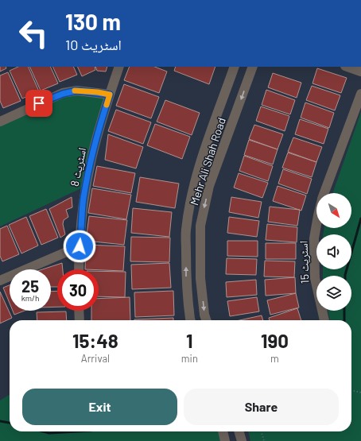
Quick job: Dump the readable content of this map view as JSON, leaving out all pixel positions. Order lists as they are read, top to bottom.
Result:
{
  "streets": {
    "street": ["Mehr Ali Shah Road", "اسٹریٹ 8", "اسٹریٹ 15"]
  },
  "north": "bottom right",
  "page": {
    "turn": ["130 m", "اسٹریٹ 10"],
    "speed": "25 km/h",
    "limit": "30",
    "eta": [
      "15:48",
      "Arrival",
      "1",
      "min",
      "190",
      "m"
    ],
    "buttons": ["Exit", "Share"]
  }
}
